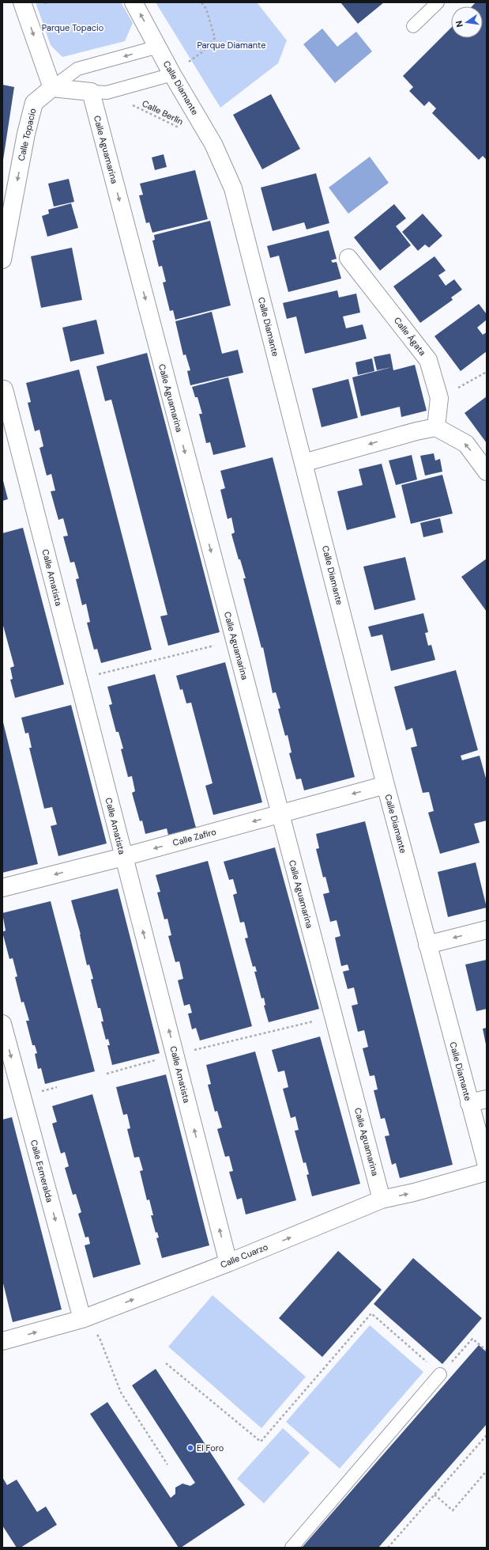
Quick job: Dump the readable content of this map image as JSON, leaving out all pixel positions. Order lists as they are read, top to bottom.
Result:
{
  "streets": {
    "street": [
      "Calle Diamante",
      "Calle Topacio",
      "Calle Aguamarina",
      "Calle Ágata",
      "Calle Amatista",
      "Calle Zafiro",
      "Calle Esmeralda",
      "Calle Cuarzo"
    ],
    "path": ["Calle Berlín"]
  },
  "crossings": [
    ["Calle Diamante", "Calle Zafiro"],
    ["Calle Berlín", "Calle Aguamarina"],
    ["Calle Aguamarina", "Calle Zafiro"],
    ["Calle Aguamarina", "Calle Cuarzo"],
    ["Calle Amatista", "Calle Zafiro"],
    ["Calle Amatista", "Calle Cuarzo"],
    ["Calle Esmeralda", "Calle Cuarzo"]
  ],
  "one_way": [
    "Calle Topacio",
    "Calle Aguamarina",
    "Calle Amatista",
    "Calle Zafiro",
    "Calle Esmeralda",
    "Calle Cuarzo"
  ],
  "parks": ["Parque Topacio", "Parque Diamante"],
  "places": ["El Foro"],
  "north": "left"
}
